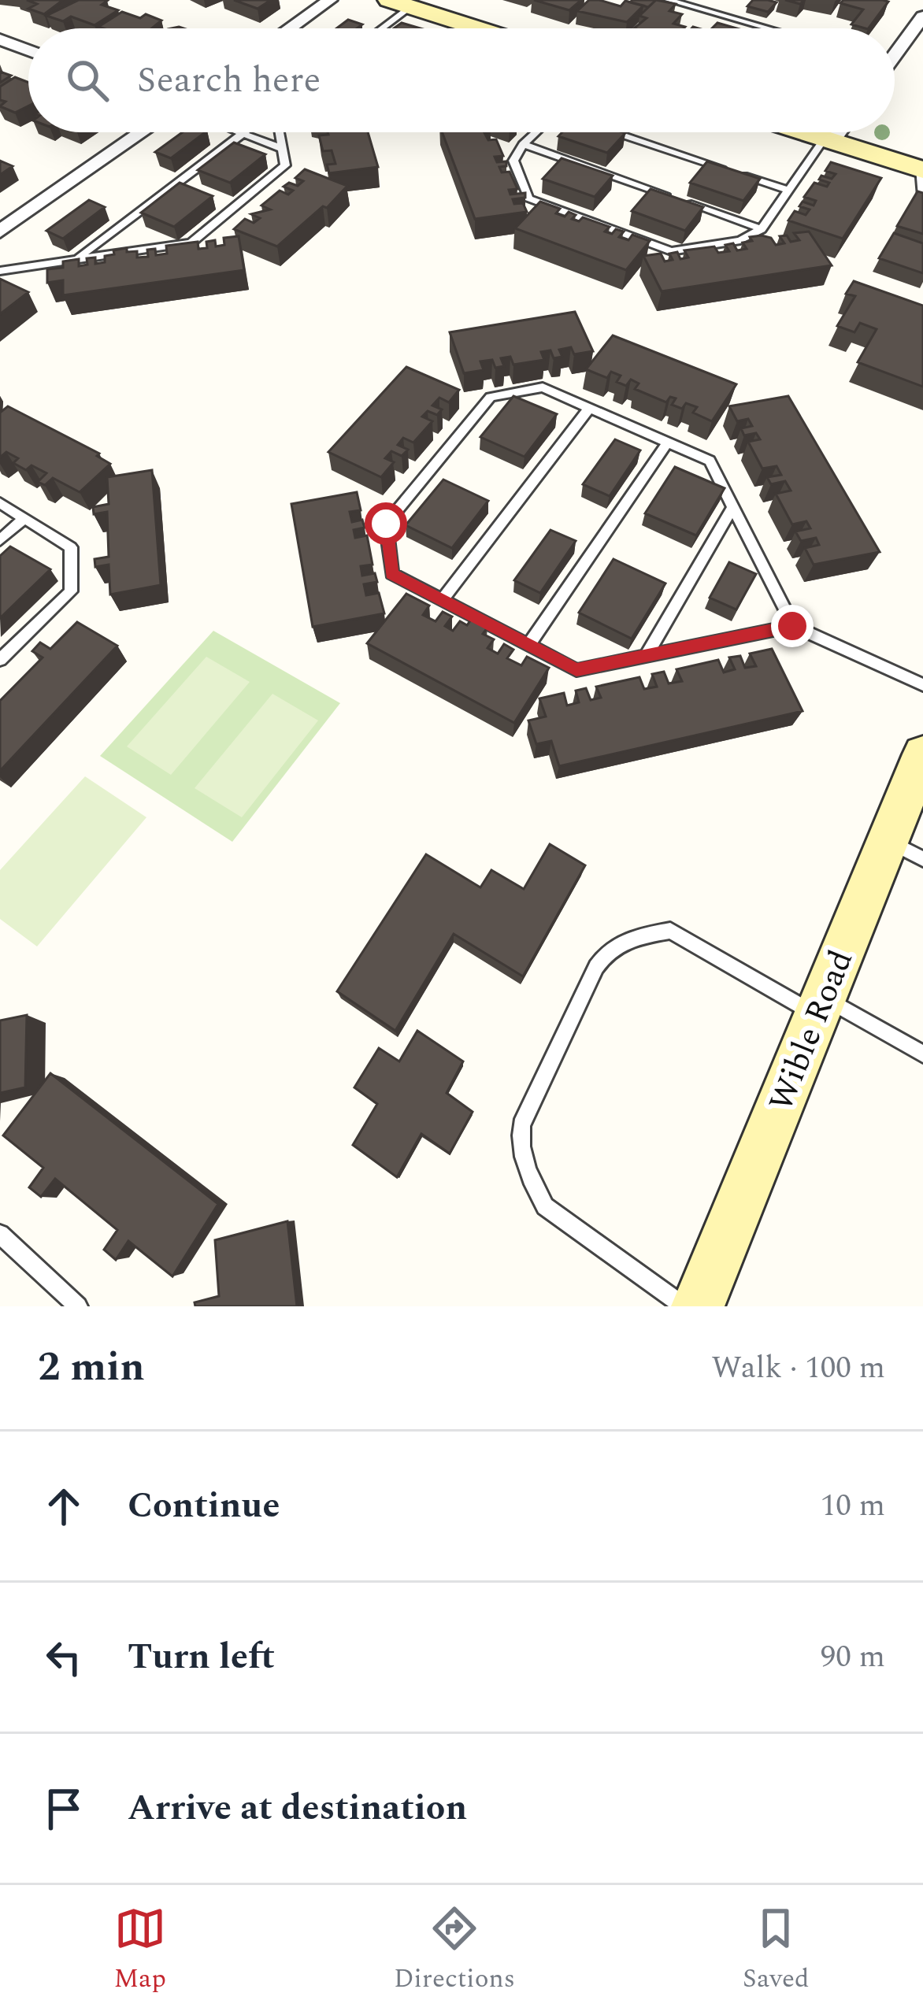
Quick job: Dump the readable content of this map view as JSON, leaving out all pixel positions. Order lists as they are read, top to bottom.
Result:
{
  "streets": {
    "street": ["Wible Road"]
  },
  "page": {
    "search": "Search here",
    "heading": ["2 min", "Walk · 100 m"],
    "list": [
      ["Continue", "10 m"],
      ["Turn left", "90 m"],
      "Arrive at destination"
    ],
    "nav": ["Map", "Directions", "Saved"]
  }
}
